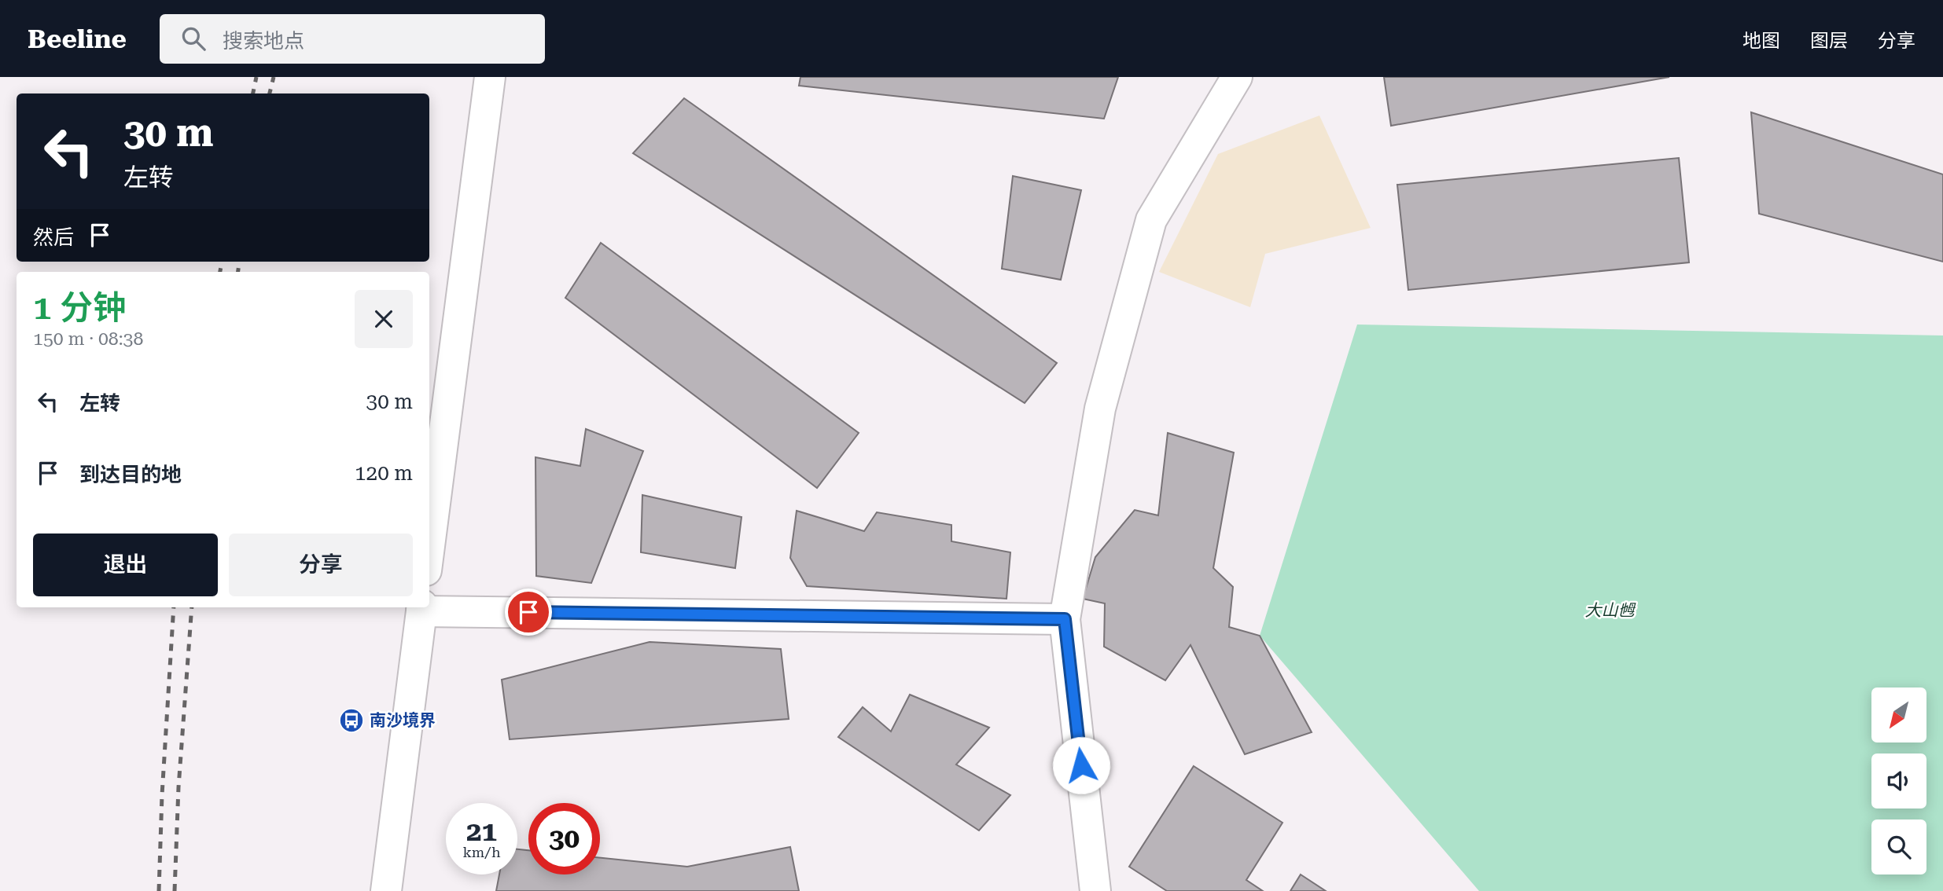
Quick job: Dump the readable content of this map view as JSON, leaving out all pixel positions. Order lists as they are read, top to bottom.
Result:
{
  "parks": ["大山乸"],
  "places": {
    "bus stop": ["南沙境界"]
  },
  "north": "bottom left",
  "page": {
    "header": "Beeline",
    "search": "搜索地点",
    "nav": ["地图", "图层", "分享"],
    "turn": ["30 m", "左转"],
    "then": "然后",
    "heading": ["1 分钟", "150 m · 08:38"],
    "list": [
      {
        "name": "左转",
        "value": "30 m"
      },
      {
        "name": "到达目的地",
        "value": "120 m"
      }
    ],
    "buttons": ["退出", "分享"],
    "speed": "21 km/h",
    "limit": "30"
  }
}
